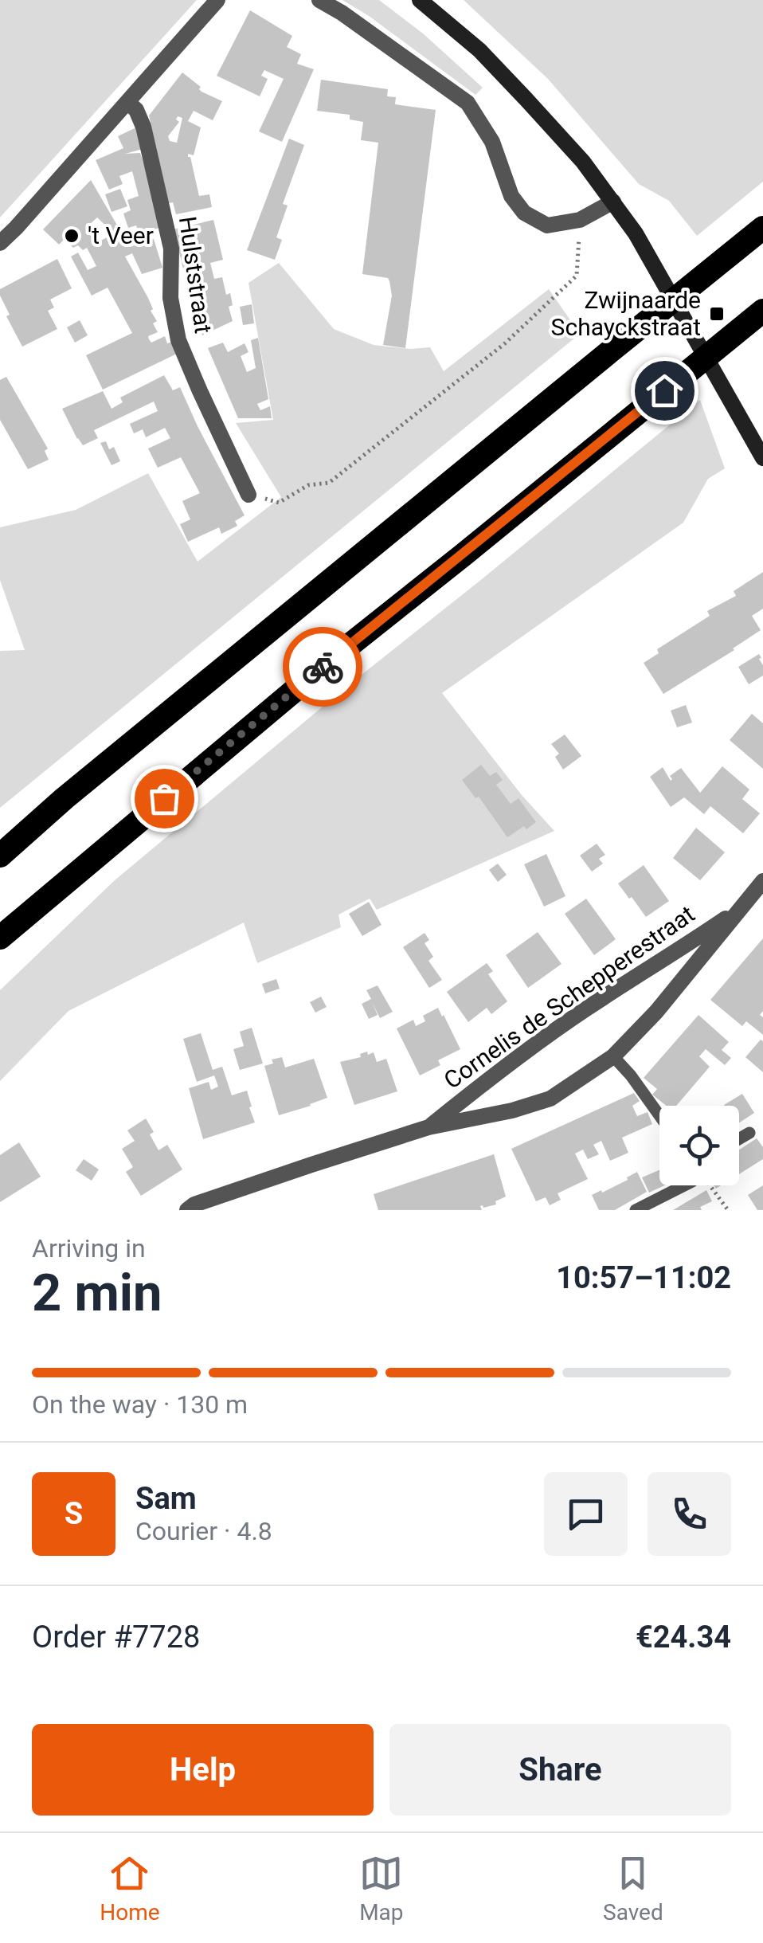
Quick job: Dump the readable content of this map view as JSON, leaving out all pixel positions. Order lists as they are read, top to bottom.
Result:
{
  "streets": {
    "street": ["Hulststraat", "Cornelis de Schepperestraat"]
  },
  "places": {
    "other": ["'t Veer"],
    "transit": ["Zwijnaarde Schayckstraat"]
  },
  "page": {
    "heading": ["2 min", "Arriving in", "10:57–11:02"],
    "panel": [
      "Sam",
      "Courier · 4.8",
      "Order #7728",
      "€24.34"
    ],
    "bar": "On the way · 130 m",
    "round": "S",
    "buttons": ["Help", "Share"],
    "tabs": ["Home", "Map", "Saved"]
  }
}
